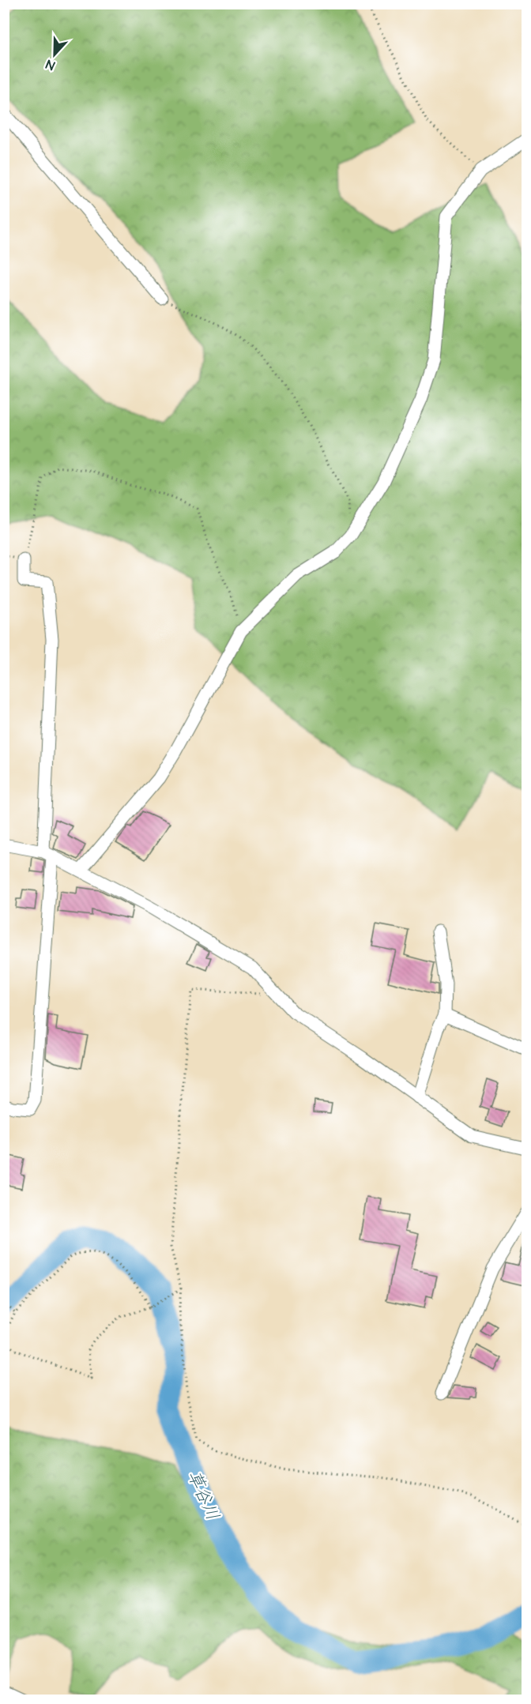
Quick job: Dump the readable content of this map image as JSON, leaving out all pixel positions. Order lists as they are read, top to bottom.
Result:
{
  "water": ["草谷川"],
  "north": "bottom"
}
